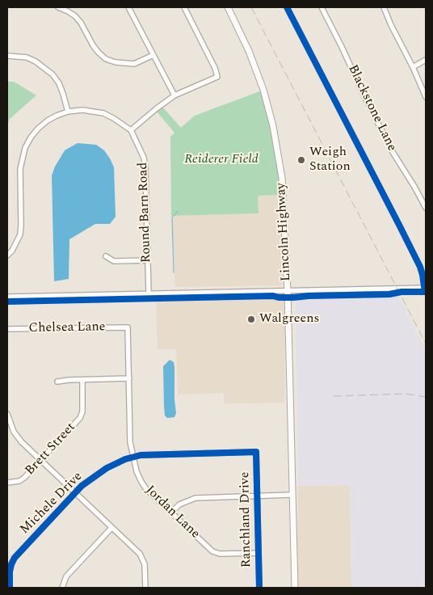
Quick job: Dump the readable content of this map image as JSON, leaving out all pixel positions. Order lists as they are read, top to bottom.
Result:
{
  "streets": {
    "main road": ["Lincoln Highway"],
    "street": [
      "Blackstone Lane",
      "Round Barn Road",
      "Chelsea Lane",
      "Brett Street",
      "Michele Drive",
      "Jordan Lane",
      "Ranchland Drive"
    ]
  },
  "crossings": [
    ["Chelsea Lane", "Jordan Lane"],
    ["Michele Drive", "Jordan Lane"],
    ["Michele Drive", "Ranchland Drive"],
    ["Jordan Lane", "Ranchland Drive"]
  ],
  "parks": ["Reiderer Field"],
  "places": ["Weigh Station", "Walgreens"]
}
